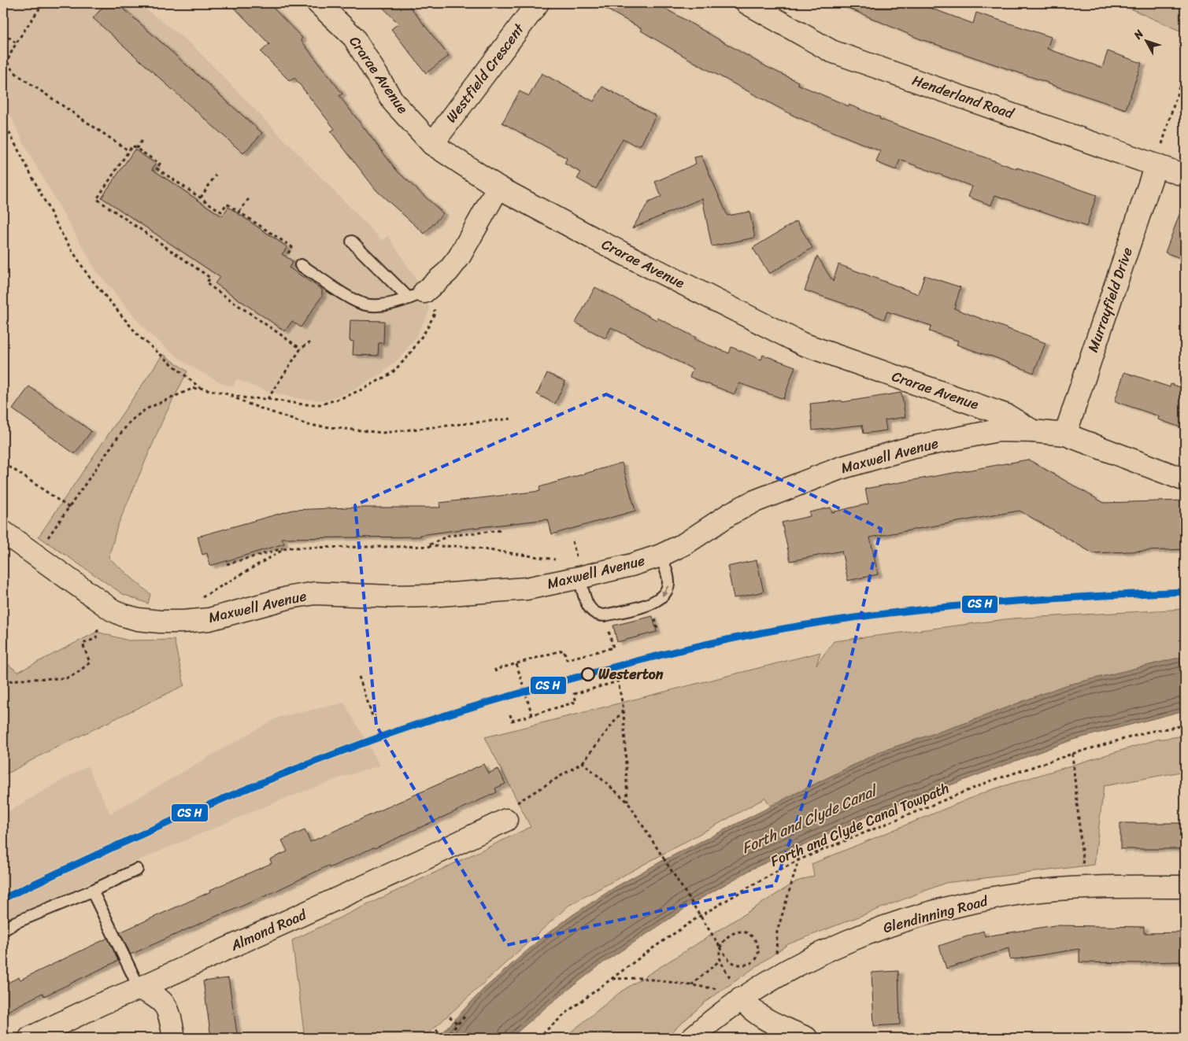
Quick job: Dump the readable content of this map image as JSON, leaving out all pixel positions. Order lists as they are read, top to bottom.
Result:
{
  "streets": {
    "street": [
      "Westfield Crescent",
      "Crarae Avenue",
      "Henderland Road",
      "Murrayfield Drive",
      "Maxwell Avenue",
      "Glendinning Road",
      "Almond Road"
    ],
    "path": ["Forth and Clyde Canal Towpath"]
  },
  "crossings": [
    ["Westfield Crescent", "Crarae Avenue"],
    ["Crarae Avenue", "Maxwell Avenue"],
    ["Henderland Road", "Murrayfield Drive"],
    ["Murrayfield Drive", "Maxwell Avenue"]
  ],
  "water": ["Forth and Clyde Canal"],
  "places": ["Westerton"],
  "north": "top left"
}
